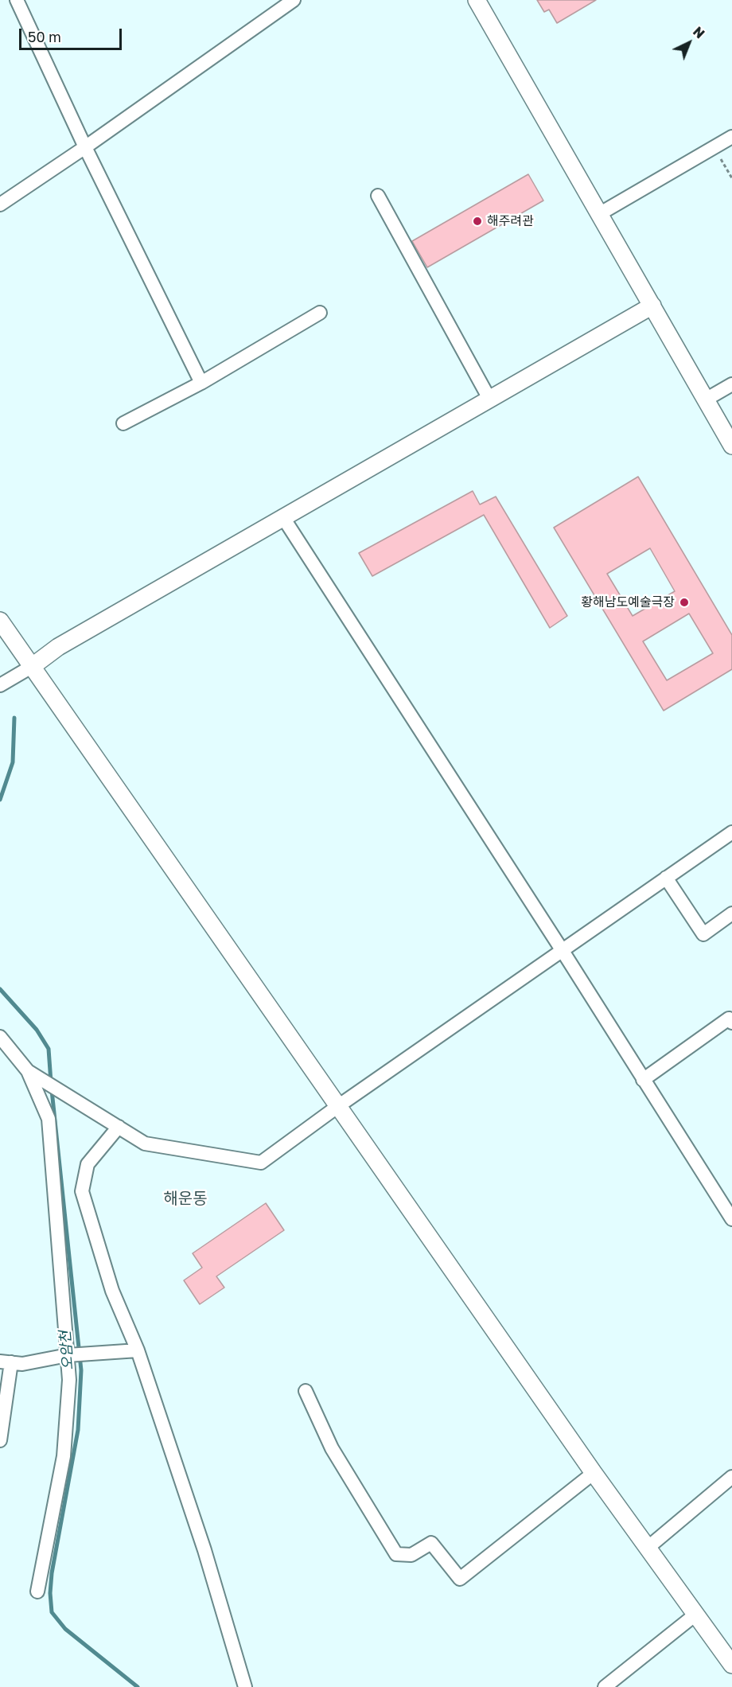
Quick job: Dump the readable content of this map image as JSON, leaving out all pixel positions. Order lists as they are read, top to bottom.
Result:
{
  "districts": ["해운동"],
  "water": ["오암천"],
  "places": ["해주려관", "황해남도예술극장"],
  "scale_bar": "50 m",
  "north": "top right"
}
